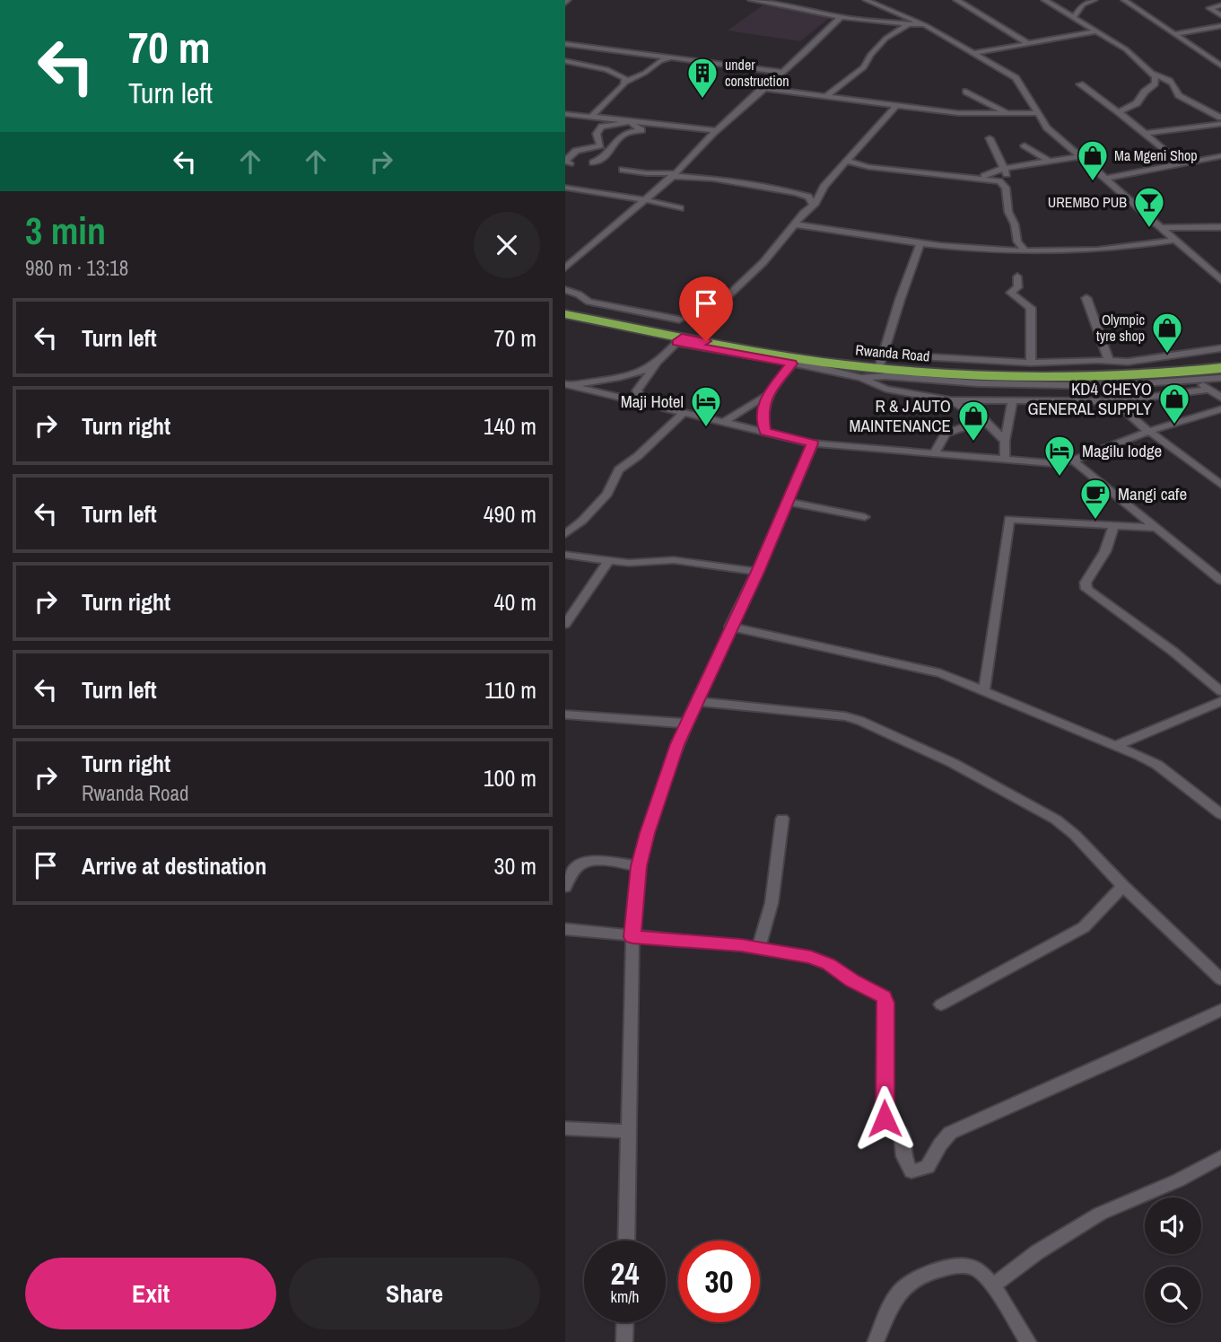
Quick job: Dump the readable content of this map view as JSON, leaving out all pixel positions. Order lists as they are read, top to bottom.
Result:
{
  "streets": {
    "highway": ["Rwanda Road"]
  },
  "places": {
    "building": ["under construction"],
    "shop": [
      "Ma Mgeni Shop",
      "Olympic tyre shop",
      "KD4 CHEYO GENERAL SUPPLY",
      "R & J AUTO MAINTENANCE"
    ],
    "bar": ["UREMBO PUB"],
    "hotel": ["Maji Hotel", "Magilu lodge"],
    "cafe": ["Mangi cafe"]
  },
  "page": {
    "turn": ["70 m", "Turn left"],
    "heading": ["3 min", "980 m · 13:18"],
    "list": [
      {
        "name": "Turn left",
        "value": "70 m"
      },
      {
        "name": "Turn right",
        "value": "140 m"
      },
      {
        "name": "Turn left",
        "value": "490 m"
      },
      {
        "name": "Turn right",
        "value": "40 m"
      },
      {
        "name": "Turn left",
        "value": "110 m"
      },
      {
        "name": "Turn right",
        "note": "Rwanda Road",
        "value": "100 m"
      },
      {
        "name": "Arrive at destination",
        "value": "30 m"
      }
    ],
    "speed": "24 km/h",
    "limit": "30",
    "buttons": ["Exit", "Share"]
  }
}
